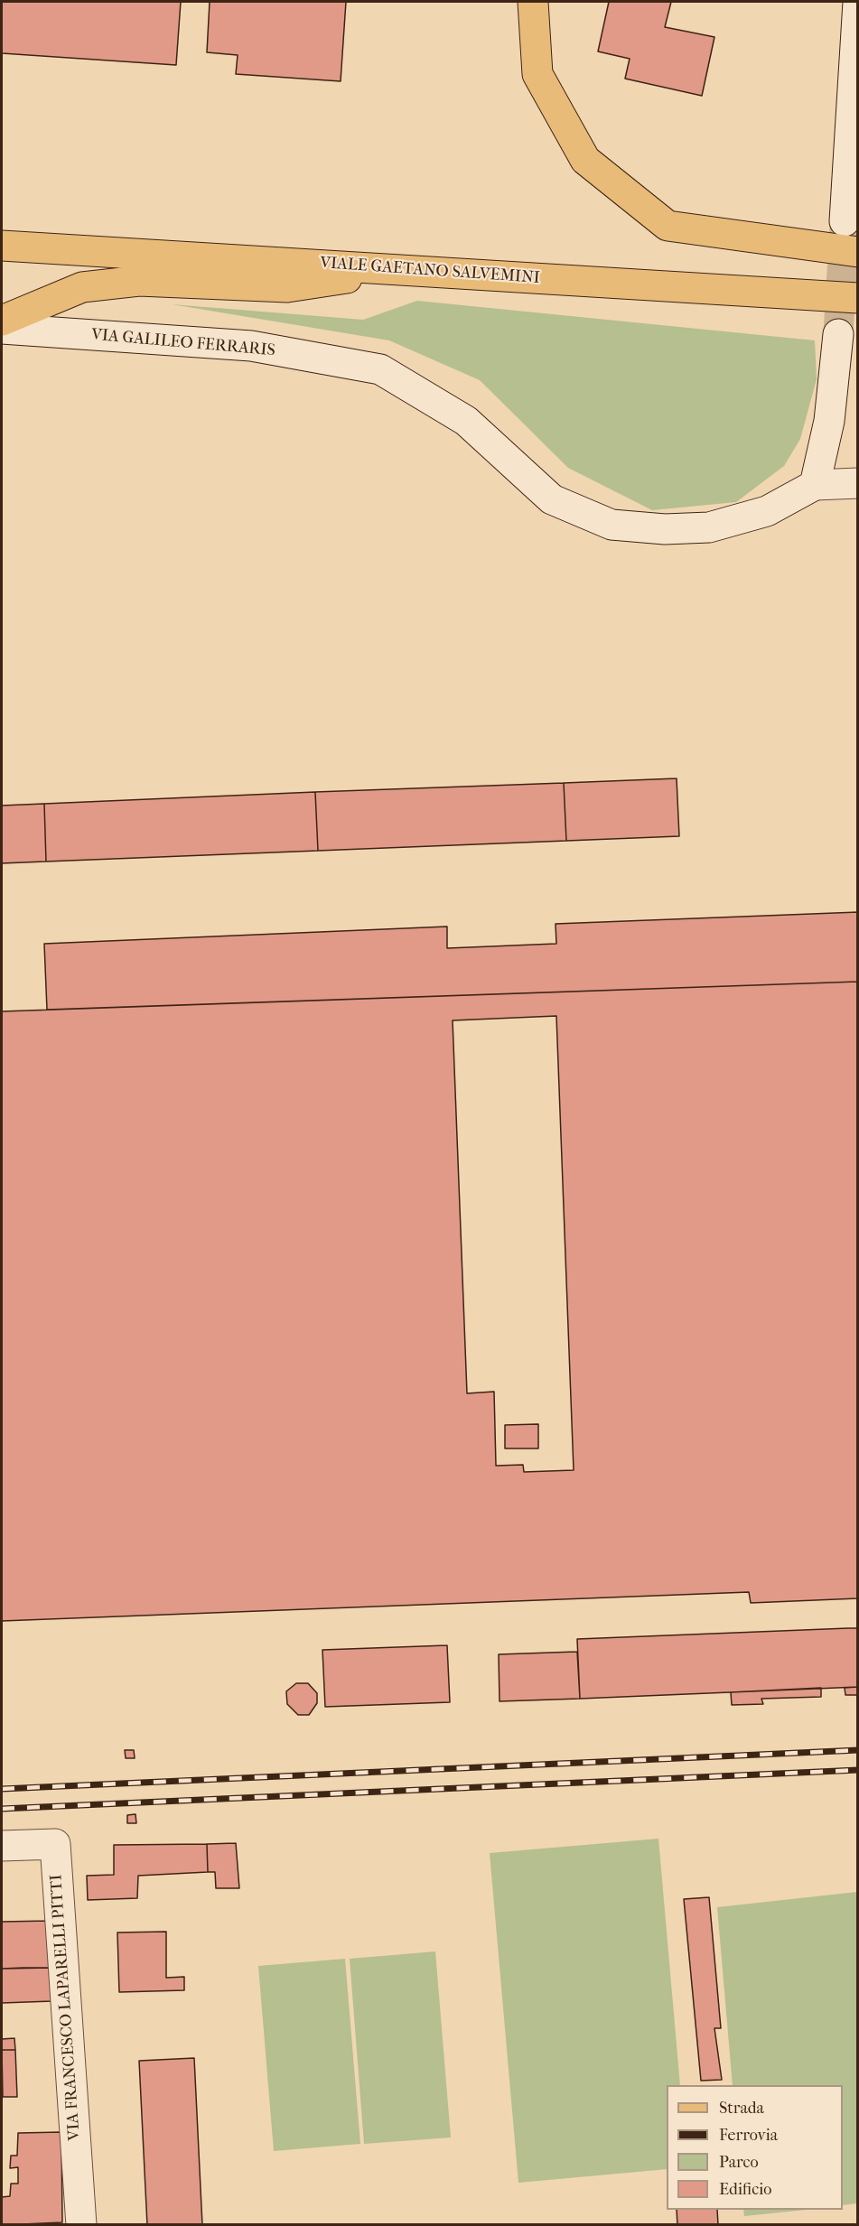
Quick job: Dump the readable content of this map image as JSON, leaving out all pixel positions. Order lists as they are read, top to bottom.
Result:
{
  "streets": {
    "main road": ["VIALE GAETANO SALVEMINI"],
    "street": ["VIA GALILEO FERRARIS", "VIA FRANCESCO LAPARELLI PITTI"]
  },
  "legend": [
    "Strada",
    "Ferrovia",
    "Parco",
    "Edificio"
  ]
}
